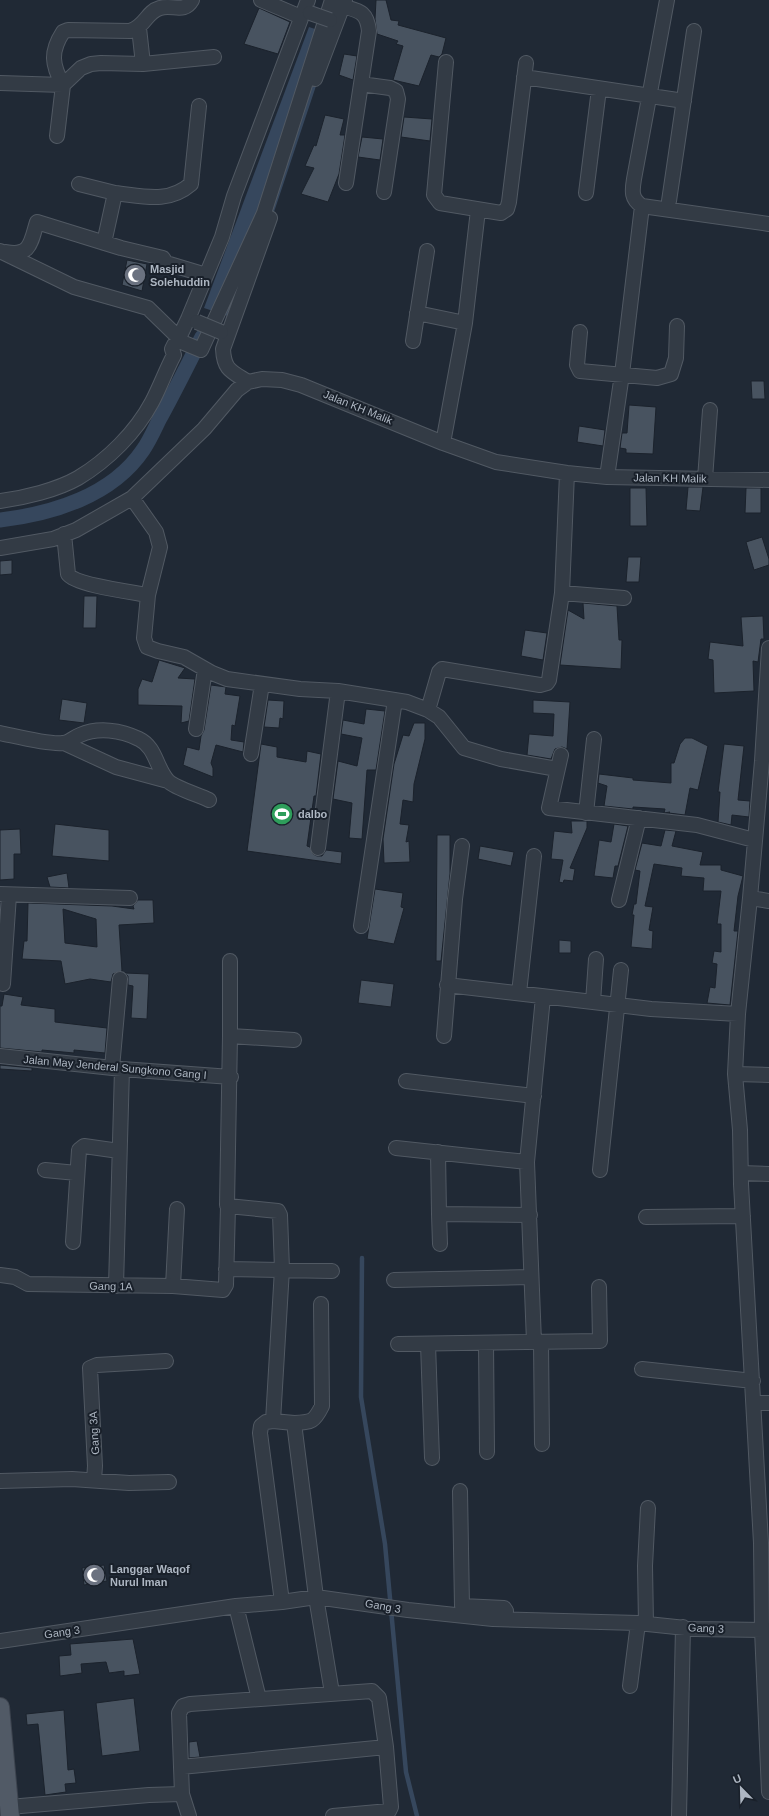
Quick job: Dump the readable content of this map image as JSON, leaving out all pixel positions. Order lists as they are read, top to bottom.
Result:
{
  "streets": {
    "street": [
      "Jalan KH Malik",
      "Jalan May Jenderal Sungkono Gang I",
      "Gang 1A",
      "Gang 3A",
      "Gang 3"
    ]
  },
  "places": {
    "mosque": ["Masjid Solehuddin", "Langgar Waqof Nurul Iman"],
    "sports": ["dalbo"]
  },
  "north": "top left"
}
